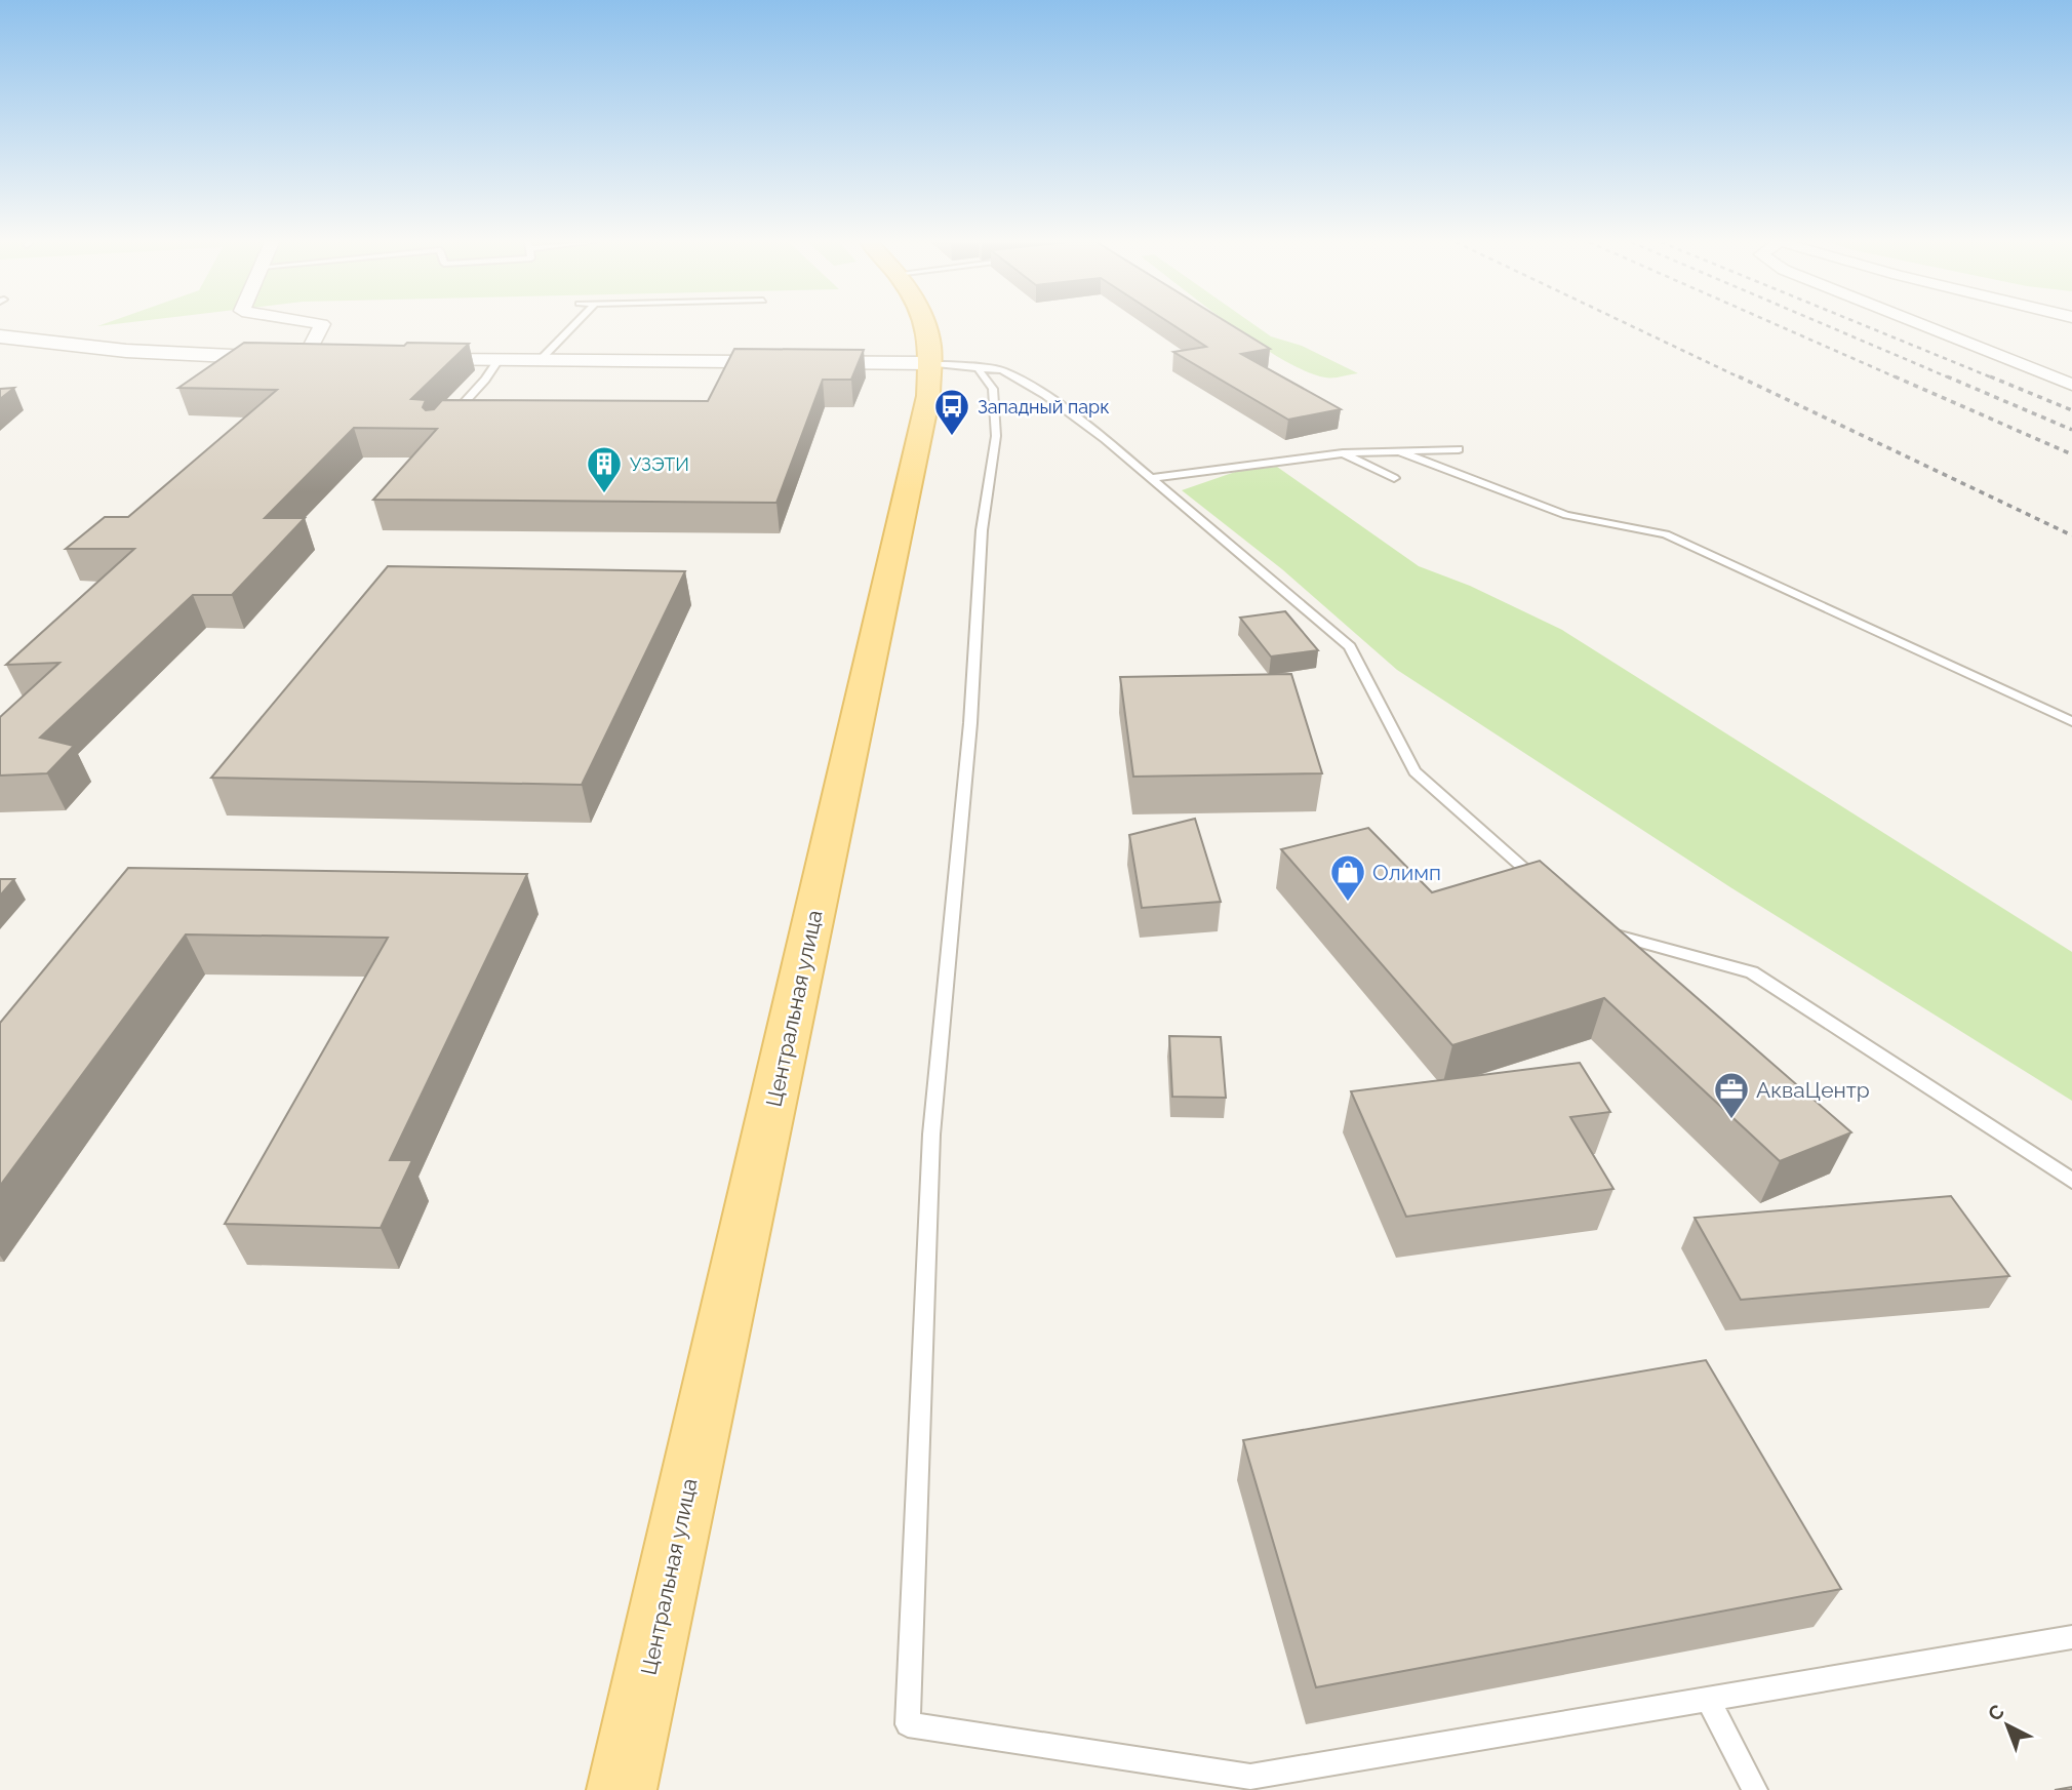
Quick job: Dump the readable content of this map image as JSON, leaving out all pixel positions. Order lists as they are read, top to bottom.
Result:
{
  "streets": {
    "main road": ["Центральная улица"]
  },
  "places": {
    "bus stop": ["Западный парк"],
    "building": ["УЗЭТИ"],
    "shop": ["Олимп"],
    "office": ["АкваЦентр"]
  },
  "north": "top left"
}
